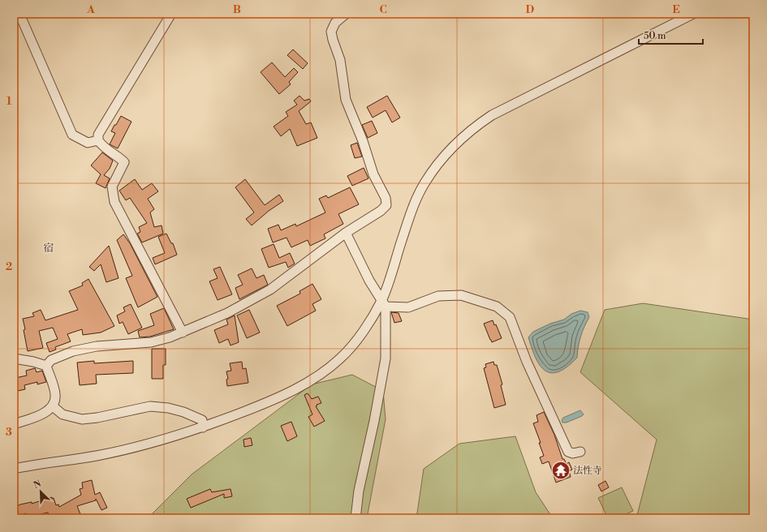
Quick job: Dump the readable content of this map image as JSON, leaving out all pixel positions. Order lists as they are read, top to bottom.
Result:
{
  "districts": ["宿"],
  "places": {
    "temple": ["法性寺"]
  },
  "scale_bar": "50 m",
  "north": "top left",
  "grid": {
    "columns": [
      "A",
      "B",
      "C",
      "D",
      "E"
    ],
    "rows": ["1", "2", "3"]
  }
}
